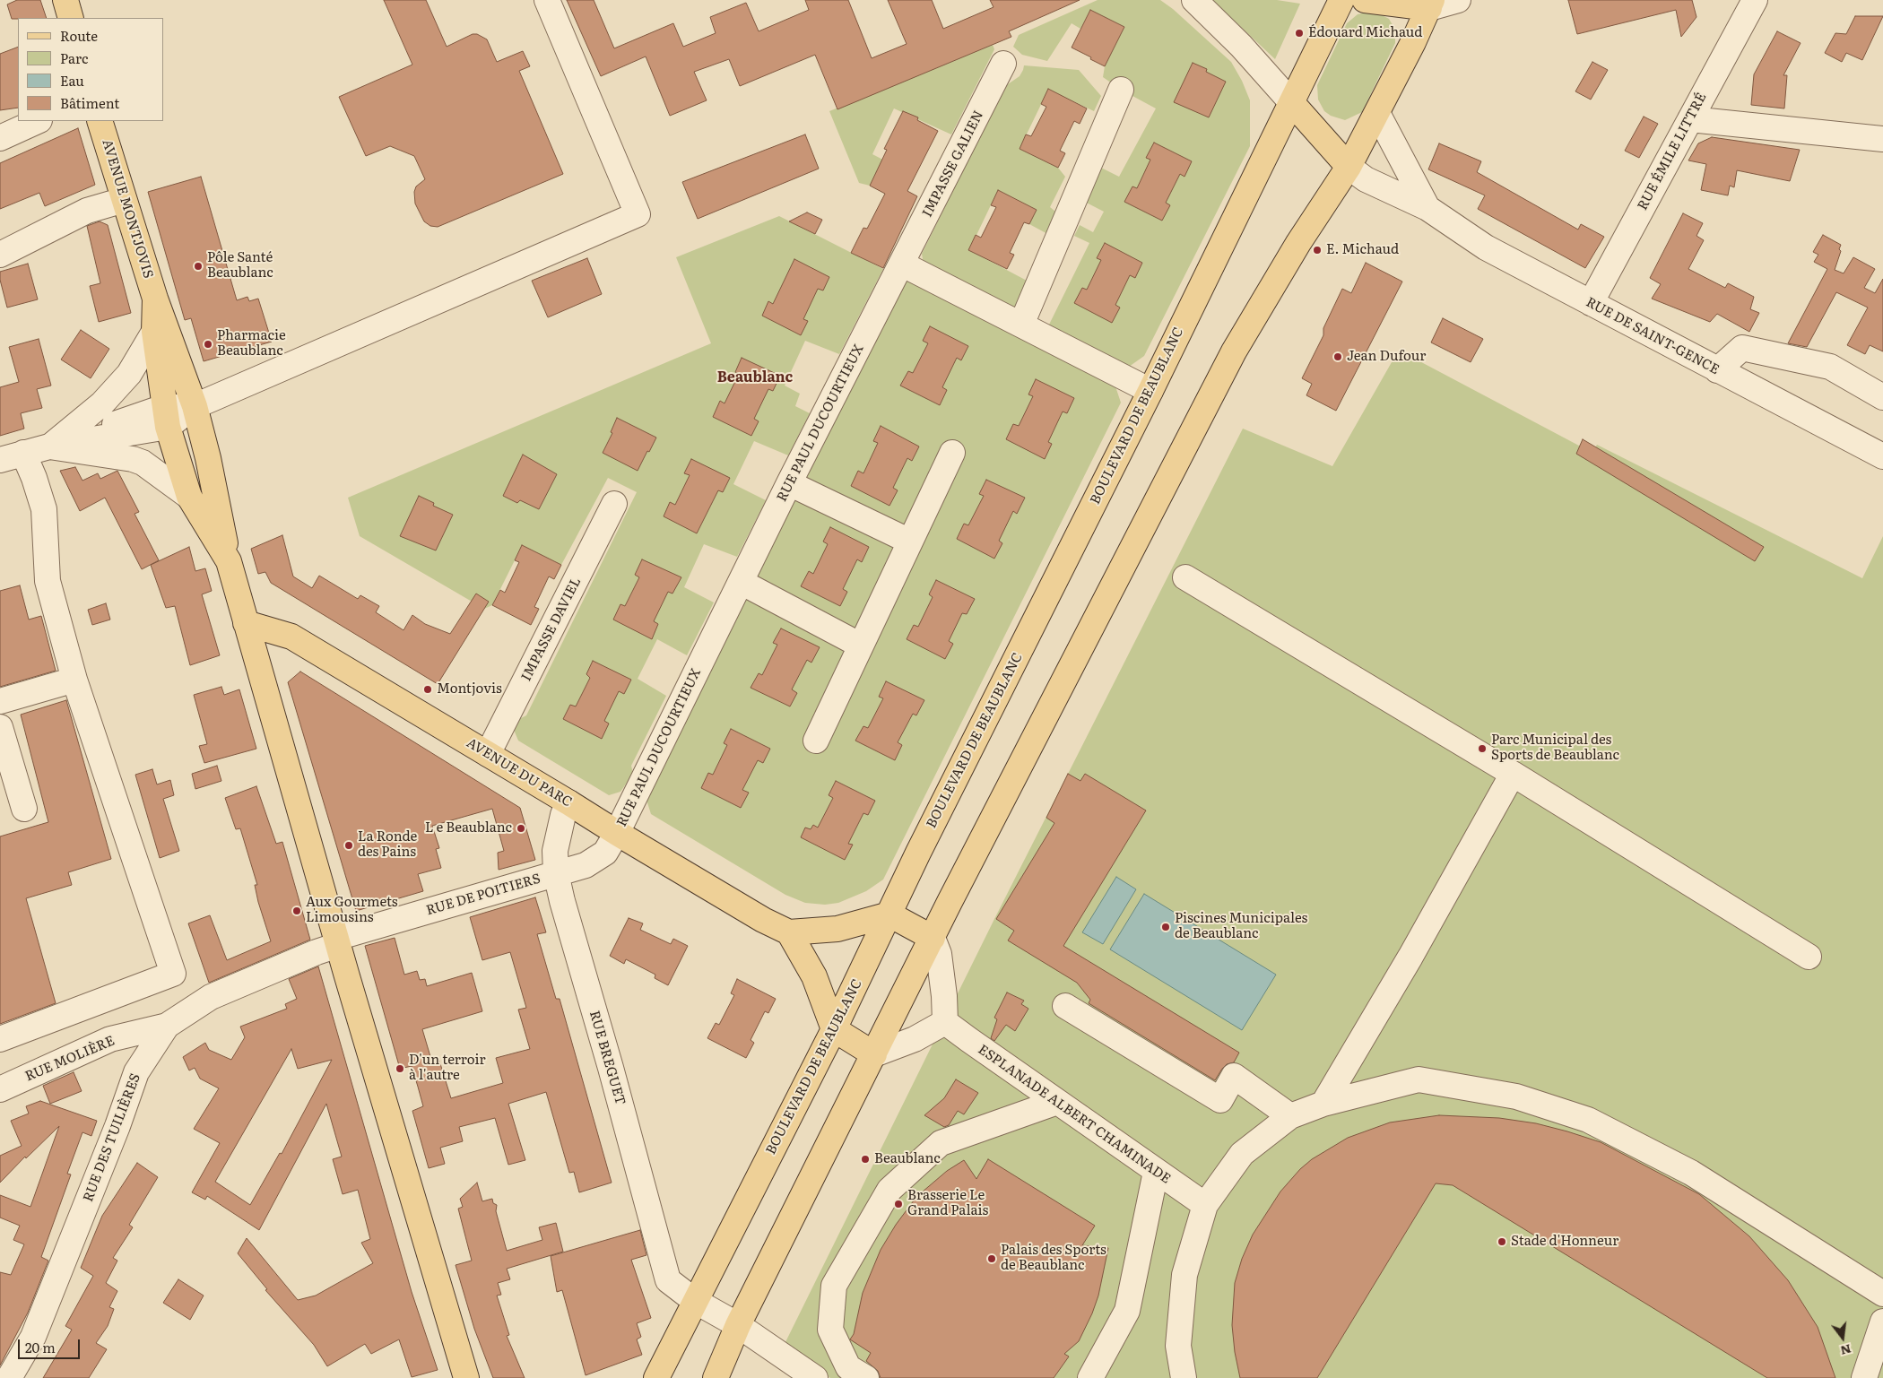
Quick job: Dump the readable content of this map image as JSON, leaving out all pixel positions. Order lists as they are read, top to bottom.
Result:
{
  "streets": {
    "main road": ["AVENUE MONTJOVIS", "BOULEVARD DE BEAUBLANC", "AVENUE DU PARC"],
    "street": [
      "RUE ÉMILE LITTRÉ",
      "IMPASSE GALIEN",
      "RUE DE SAINT-GENCE",
      "RUE PAUL DUCOURTIEUX",
      "IMPASSE DAVIEL",
      "RUE DE POITIERS",
      "RUE BREGUET",
      "RUE MOLIÈRE",
      "ESPLANADE ALBERT CHAMINADE",
      "RUE DES TUILIÈRES"
    ]
  },
  "crossings": [
    ["RUE ÉMILE LITTRÉ", "RUE DE SAINT-GENCE"],
    ["IMPASSE GALIEN", "RUE PAUL DUCOURTIEUX"],
    ["BOULEVARD DE BEAUBLANC", "RUE BREGUET"],
    ["RUE PAUL DUCOURTIEUX", "AVENUE DU PARC"],
    ["RUE PAUL DUCOURTIEUX", "RUE DE POITIERS"],
    ["IMPASSE DAVIEL", "AVENUE DU PARC"],
    ["AVENUE DU PARC", "RUE DE POITIERS"],
    ["AVENUE DU PARC", "RUE BREGUET"],
    ["RUE DE POITIERS", "RUE BREGUET"],
    ["RUE DE POITIERS", "RUE DES TUILIÈRES"],
    ["RUE MOLIÈRE", "RUE DES TUILIÈRES"]
  ],
  "districts": ["Beaublanc"],
  "places": [
    "Édouard Michaud",
    "E. Michaud",
    "Pôle Santé Beaublanc",
    "Pharmacie Beaublanc",
    "Jean Dufour",
    "Montjovis",
    "Parc Municipal des Sports de Beaublanc",
    "L e Beaublanc",
    "La Ronde des Pains",
    "Aux Gourmets Limousins",
    "Piscines Municipales de Beaublanc",
    "D'un terroir à l'autre",
    "Beaublanc",
    "Brasserie Le Grand Palais",
    "Stade d'Honneur",
    "Palais des Sports de Beaublanc"
  ],
  "legend": [
    "Route",
    "Parc",
    "Eau",
    "Bâtiment"
  ],
  "scale_bar": "20 m",
  "north": "bottom"
}
